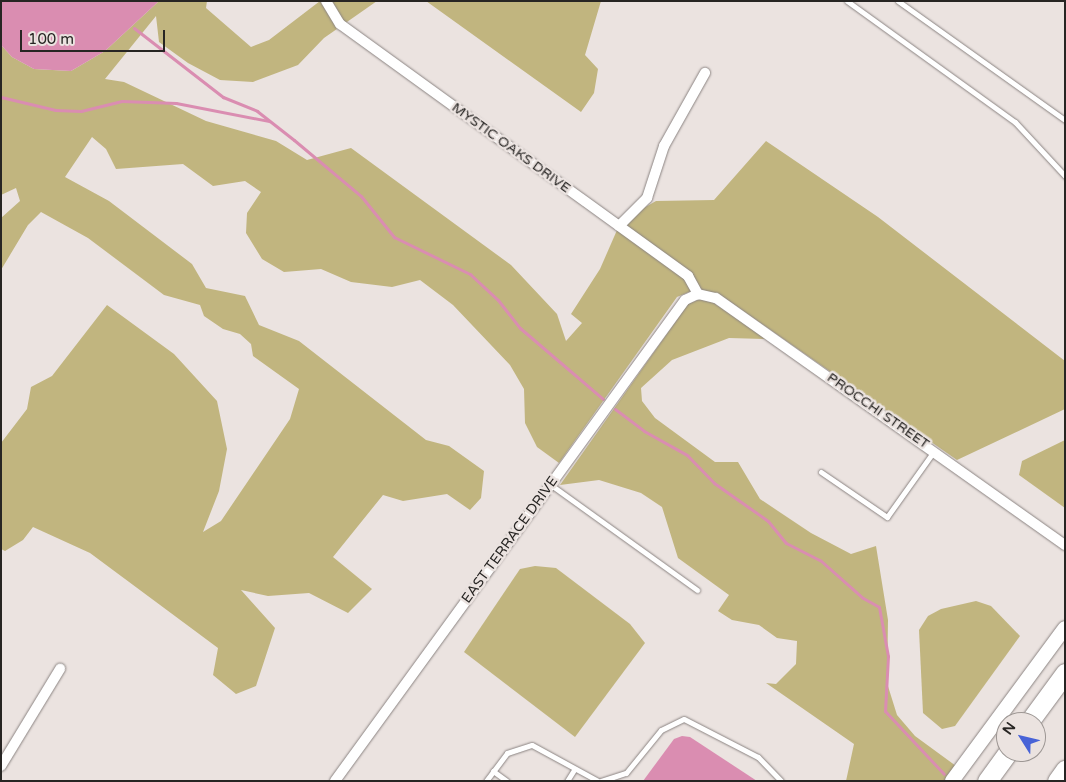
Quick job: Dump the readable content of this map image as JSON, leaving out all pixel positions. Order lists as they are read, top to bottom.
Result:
{
  "streets": {
    "street": ["MYSTIC OAKS DRIVE", "PROCCHI STREET", "EAST TERRACE DRIVE"]
  },
  "crossings": [
    ["MYSTIC OAKS DRIVE", "PROCCHI STREET"],
    ["MYSTIC OAKS DRIVE", "EAST TERRACE DRIVE"],
    ["PROCCHI STREET", "EAST TERRACE DRIVE"]
  ],
  "scale_bar": "100 m",
  "north": "top left"
}
